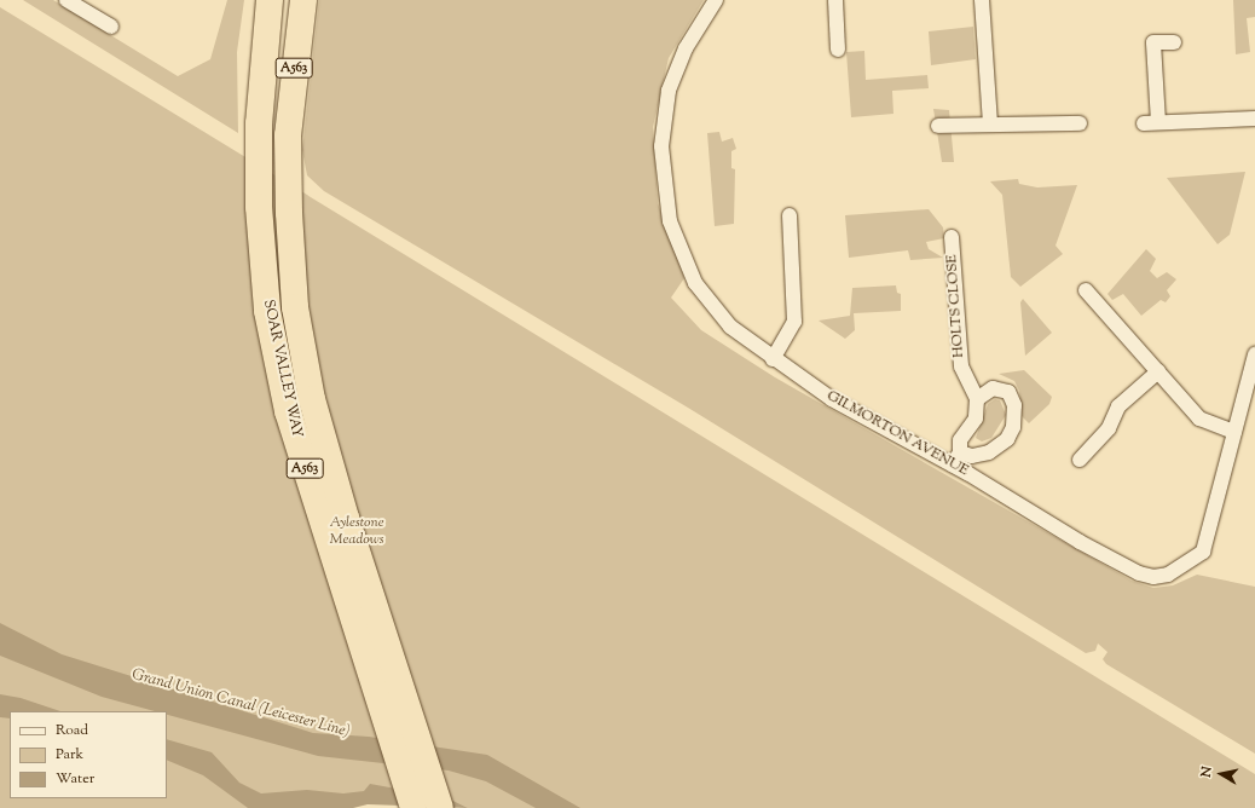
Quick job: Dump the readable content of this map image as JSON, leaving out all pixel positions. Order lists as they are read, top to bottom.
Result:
{
  "streets": {
    "highway": ["A563", "SOAR VALLEY WAY"],
    "street": ["HOLTS CLOSE", "GILMORTON AVENUE"]
  },
  "water": ["Grand Union Canal (Leicester Line)"],
  "parks": ["Aylestone Meadows"],
  "legend": ["Road", "Park", "Water"],
  "north": "left"
}
